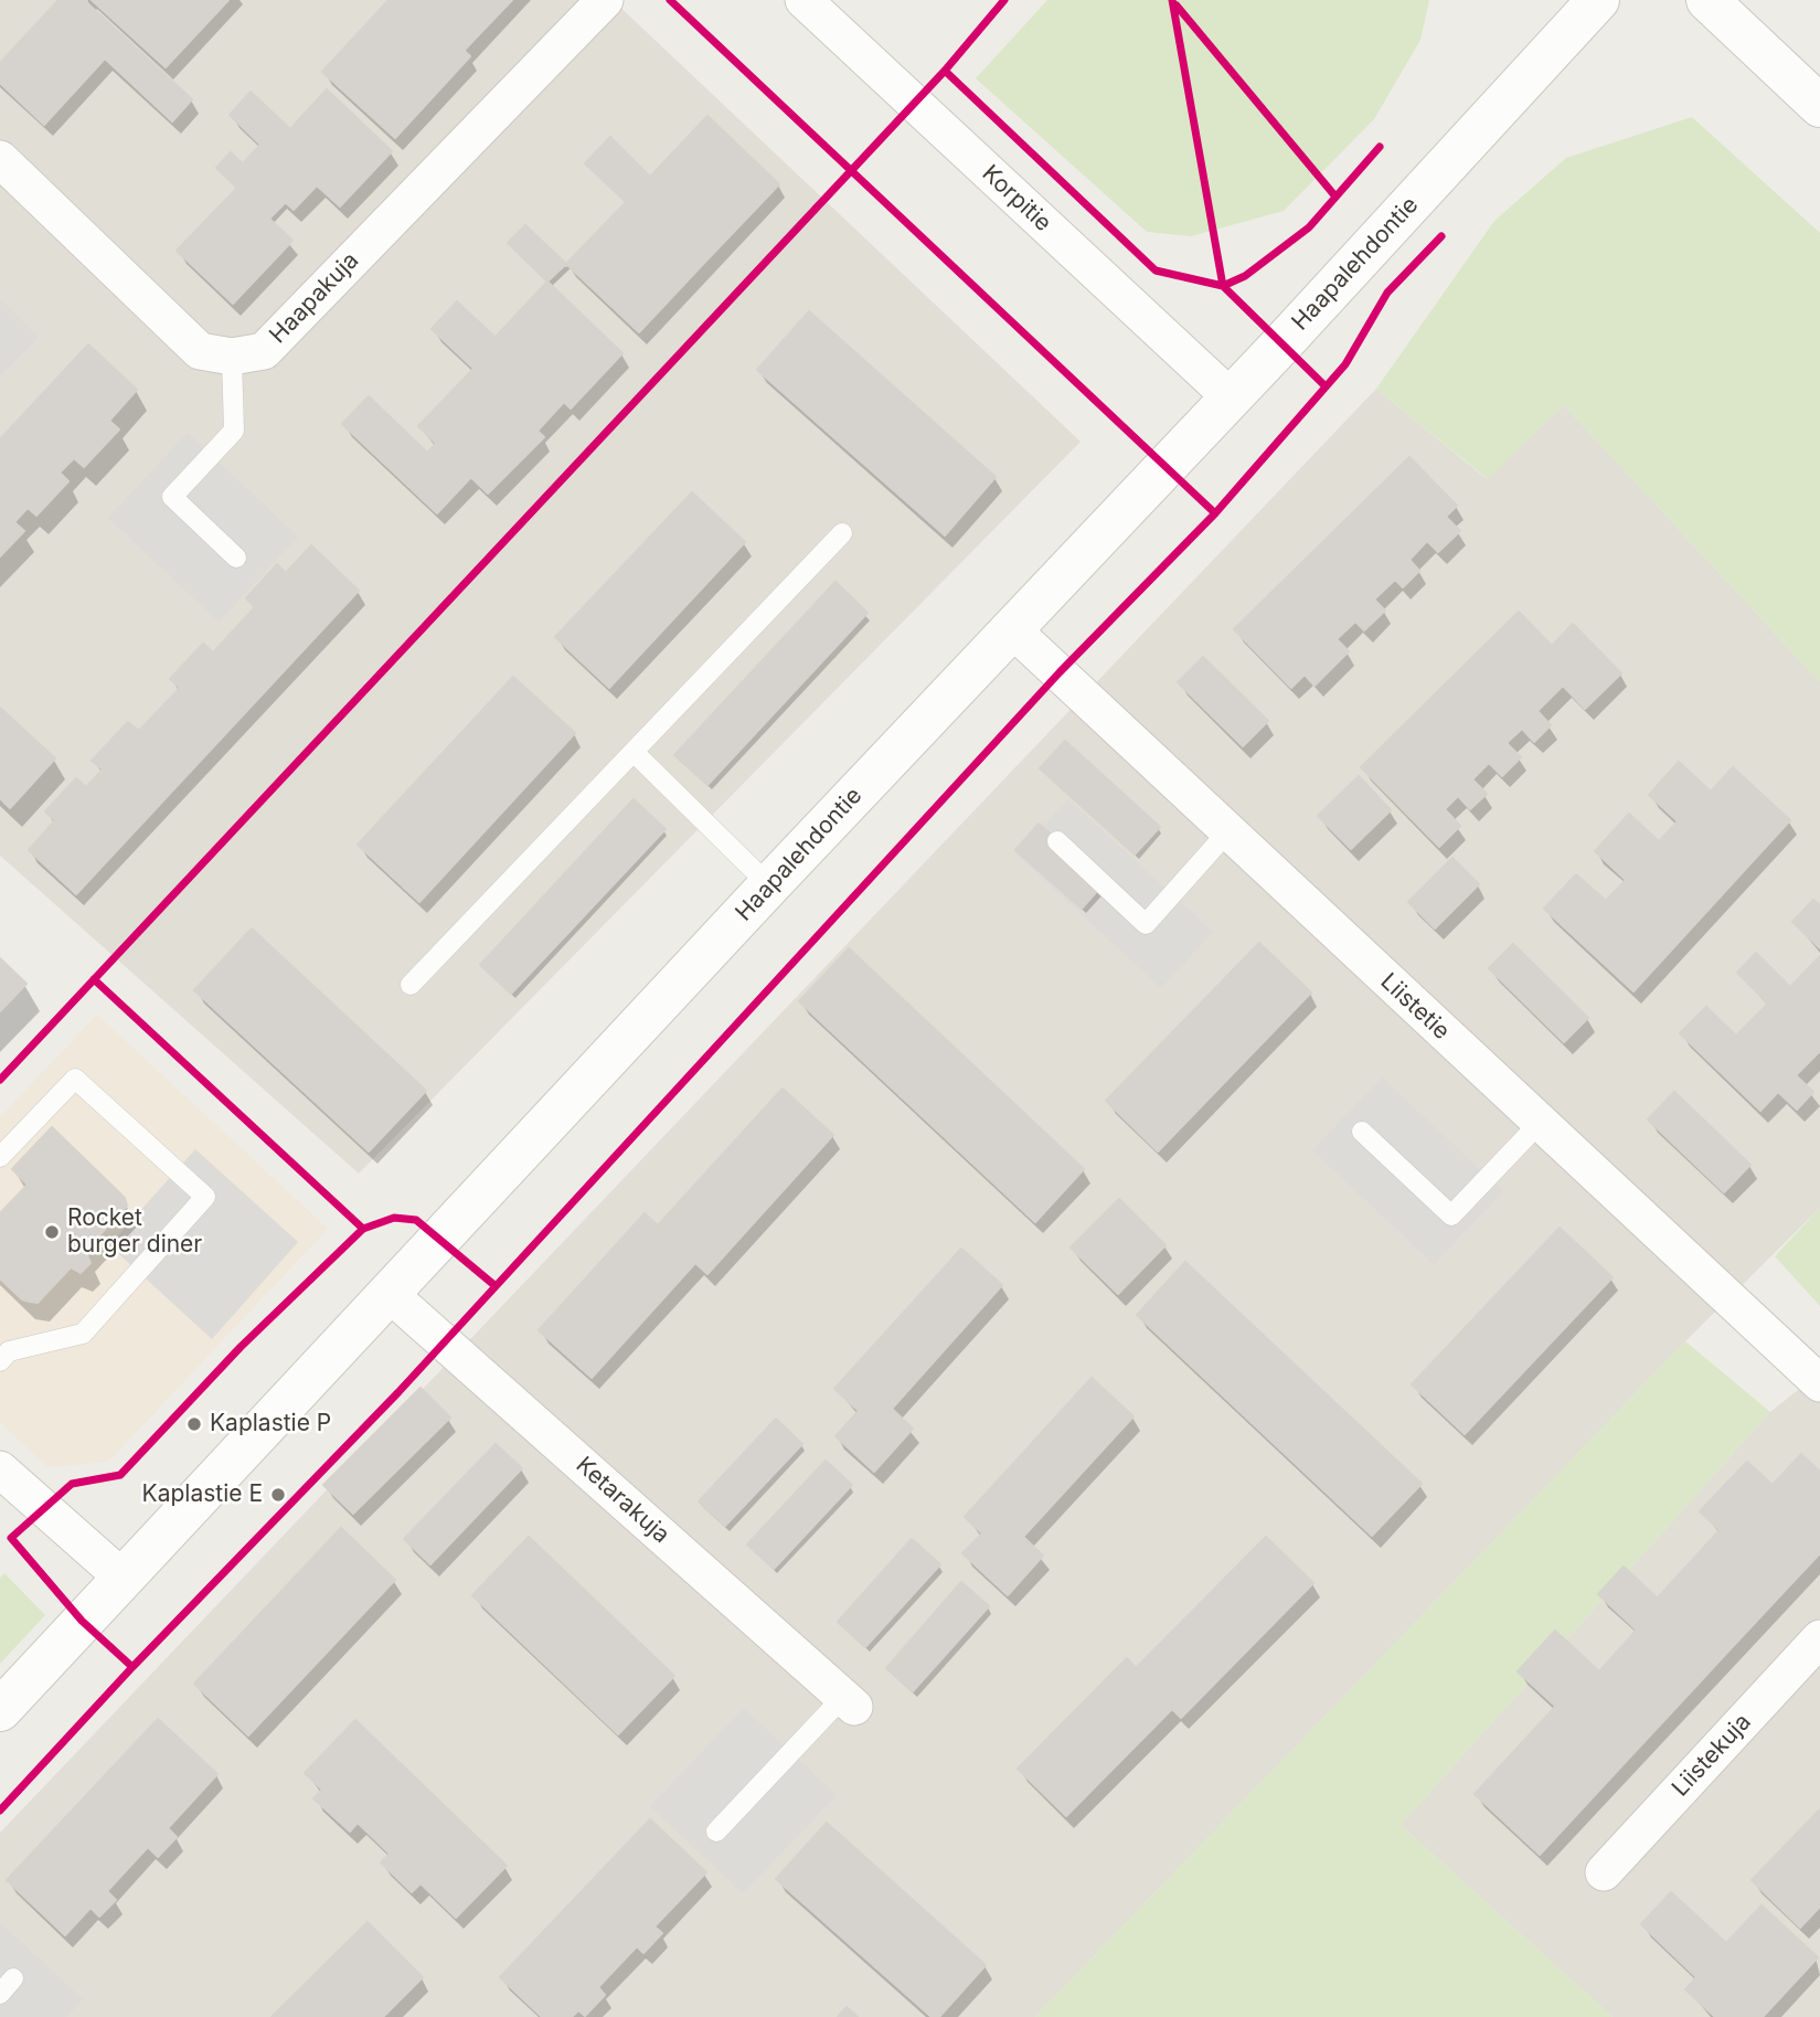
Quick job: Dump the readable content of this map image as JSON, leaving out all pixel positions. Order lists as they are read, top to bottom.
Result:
{
  "streets": {
    "street": [
      "Korpitie",
      "Haapalehdontie",
      "Haapakuja",
      "Liistetie",
      "Ketarakuja",
      "Liistekuja"
    ]
  },
  "crossings": [
    ["Korpitie", "Haapalehdontie"],
    ["Haapalehdontie", "Liistetie"],
    ["Haapalehdontie", "Ketarakuja"]
  ],
  "places": ["Rocket burger diner", "Kaplastie P", "Kaplastie E"]
}
